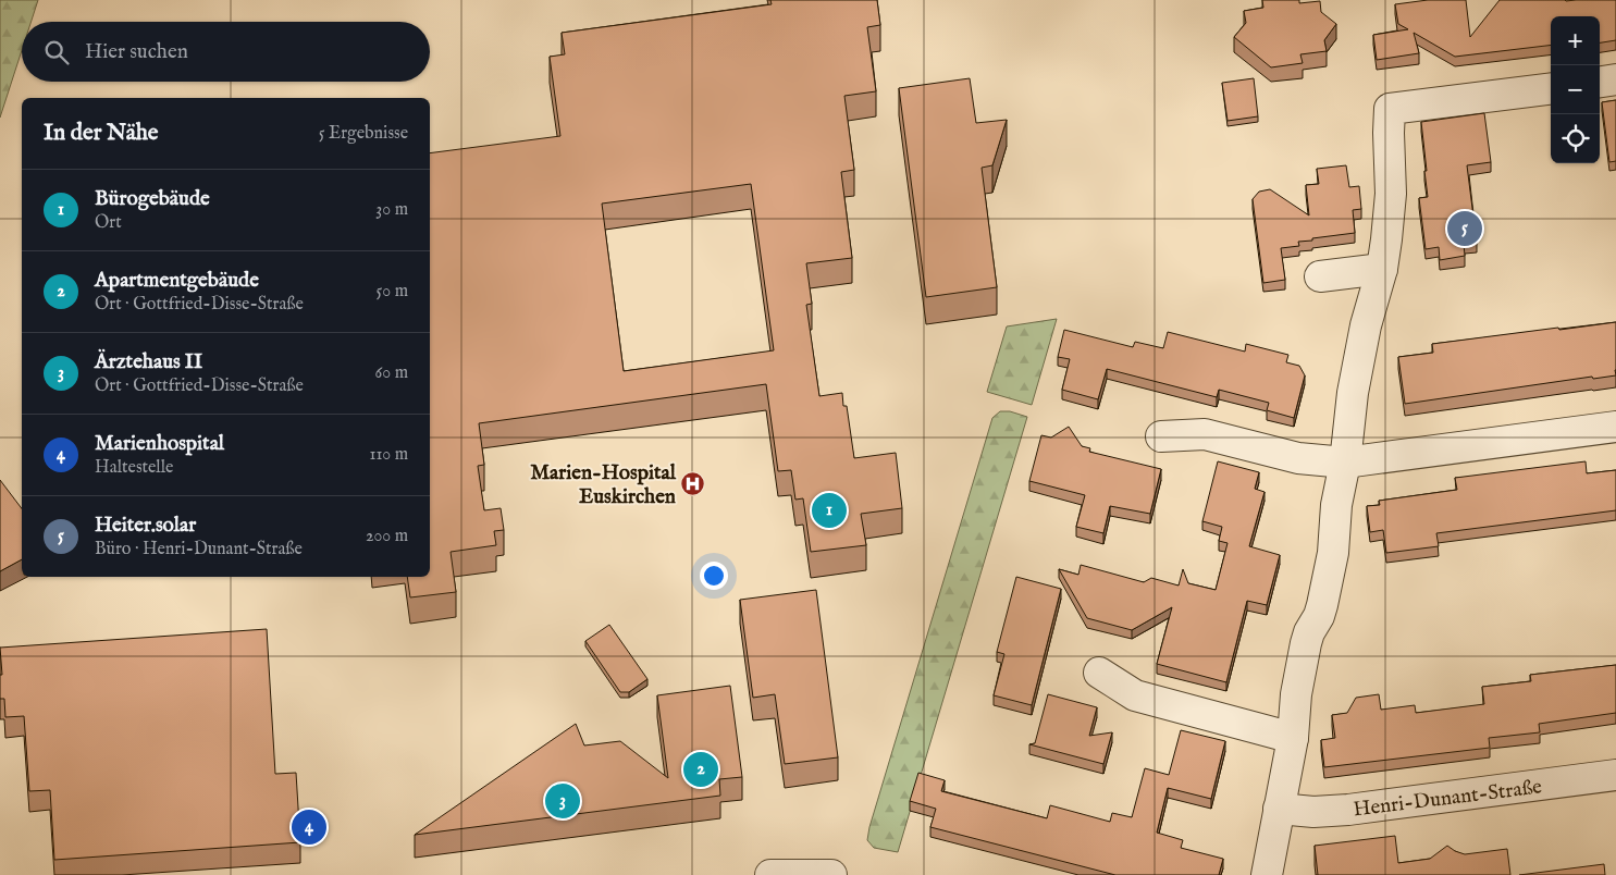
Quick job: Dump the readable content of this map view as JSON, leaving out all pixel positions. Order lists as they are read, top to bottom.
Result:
{
  "streets": {
    "street": ["Henri-Dunant-Straße"]
  },
  "places": {
    "hospital": ["Marien-Hospital Euskirchen"]
  },
  "page": {
    "map_buttons": ["+", "−"],
    "search": "Hier suchen",
    "heading": ["In der Nähe", "5 Ergebnisse"],
    "list": [
      {
        "mark": "1",
        "name": "Bürogebäude",
        "note": "Ort",
        "value": "30 m"
      },
      {
        "mark": "2",
        "name": "Apartmentgebäude",
        "note": "Ort · Gottfried-Disse-Straße",
        "value": "50 m"
      },
      {
        "mark": "3",
        "name": "Ärztehaus II",
        "note": "Ort · Gottfried-Disse-Straße",
        "value": "60 m"
      },
      {
        "mark": "4",
        "name": "Marienhospital",
        "note": "Haltestelle",
        "value": "110 m"
      },
      {
        "mark": "5",
        "name": "Heiter.solar",
        "note": "Büro · Henri-Dunant-Straße",
        "value": "200 m"
      }
    ],
    "pins": [
      "5",
      "1",
      "2",
      "3",
      "4"
    ]
  }
}
